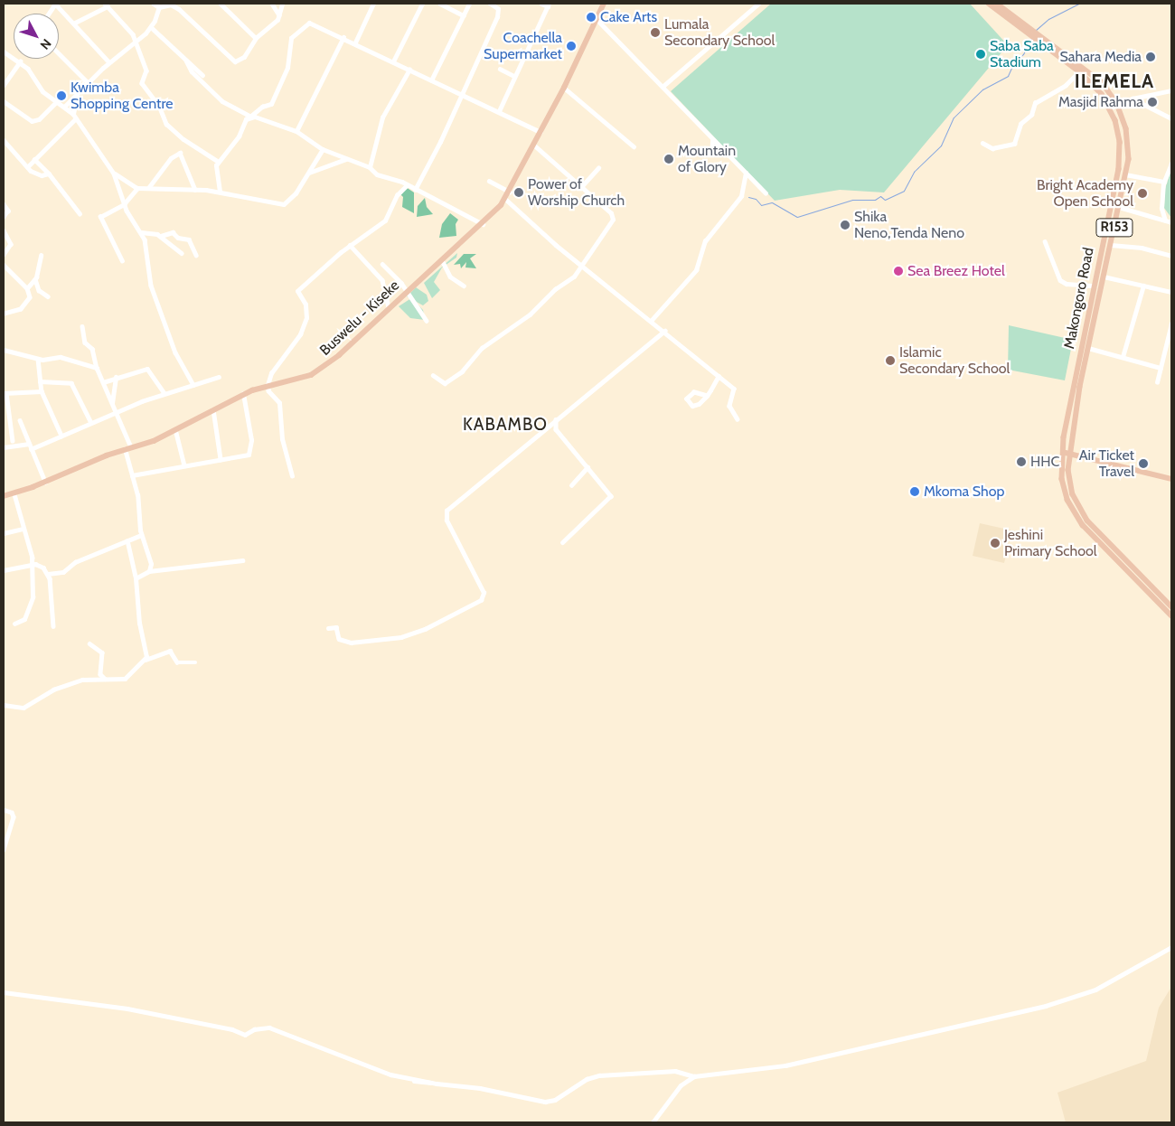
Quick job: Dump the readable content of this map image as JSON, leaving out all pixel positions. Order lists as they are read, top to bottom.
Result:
{
  "streets": {
    "main road": ["R153", "Makongoro Road", "Buswelu - Kiseke"]
  },
  "districts": ["ILEMELA", "KABAMBO"],
  "places": [
    "Cake Arts",
    "Lumala Secondary School",
    "Coachella Supermarket",
    "Saba Saba Stadium",
    "Sahara Media",
    "Kwimba Shopping Centre",
    "Masjid Rahma",
    "Mountain of Glory",
    "Power of Worship Church",
    "Bright Academy Open School",
    "Shika Neno,Tenda Neno",
    "Sea Breez Hotel",
    "Islamic Secondary School",
    "HHC",
    "Air Ticket Travel",
    "Mkoma Shop",
    "Jeshini Primary School"
  ],
  "north": "bottom right"
}
